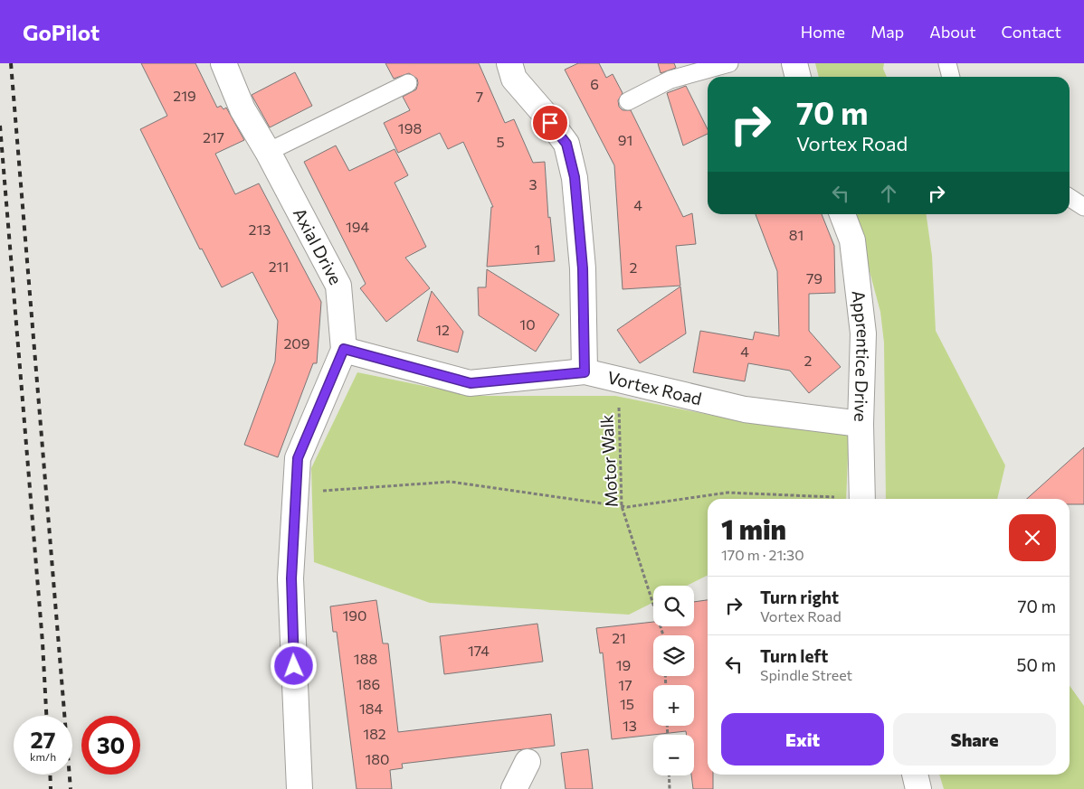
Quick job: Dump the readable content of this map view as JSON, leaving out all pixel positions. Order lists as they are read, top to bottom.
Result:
{
  "streets": {
    "street": ["Axial Drive", "Apprentice Drive", "Vortex Road"],
    "path": ["Motor Walk"]
  },
  "crossings": [
    ["Axial Drive", "Vortex Road"],
    ["Apprentice Drive", "Vortex Road"],
    ["Vortex Road", "Motor Walk"]
  ],
  "house_numbers": [
    "6",
    "219",
    "7",
    "198",
    "217",
    "91",
    "5",
    "3",
    "4",
    "194",
    "213",
    "81",
    "1",
    "211",
    "2",
    "79",
    "10",
    "12",
    "209",
    "4",
    "2",
    "190",
    "21",
    "174",
    "188",
    "19",
    "186",
    "17",
    "15",
    "184",
    "13",
    "182",
    "180"
  ],
  "page": {
    "header": "GoPilot",
    "nav": [
      "Home",
      "Map",
      "About",
      "Contact"
    ],
    "turn": ["70 m", "Vortex Road"],
    "heading": ["1 min", "170 m · 21:30"],
    "list": [
      {
        "name": "Turn right",
        "note": "Vortex Road",
        "value": "70 m"
      },
      {
        "name": "Turn left",
        "note": "Spindle Street",
        "value": "50 m"
      }
    ],
    "map_buttons": ["+", "−"],
    "buttons": ["Exit", "Share"],
    "speed": "27 km/h",
    "limit": "30"
  }
}
